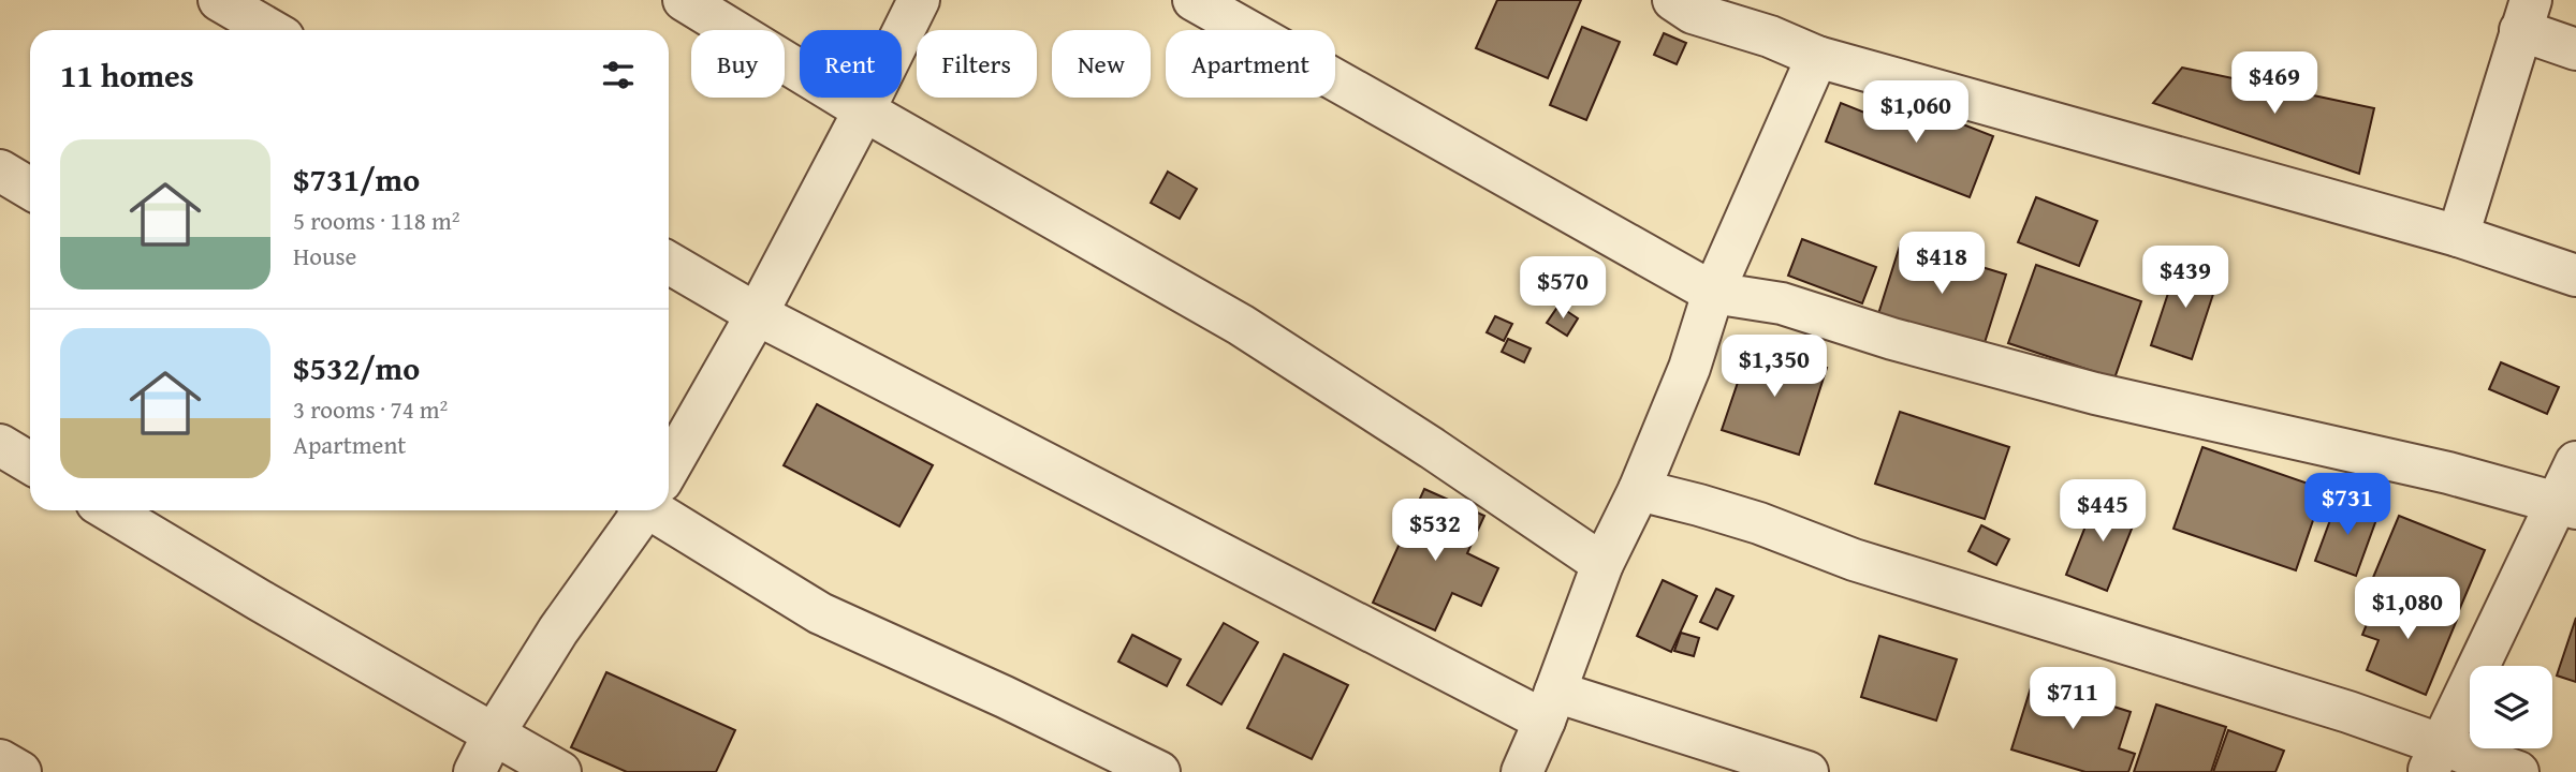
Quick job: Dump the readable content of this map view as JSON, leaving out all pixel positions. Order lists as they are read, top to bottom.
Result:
{
  "page": {
    "chip": [
      "Buy",
      "Rent",
      "Filters",
      "New",
      "Apartment"
    ],
    "heading": "11 homes",
    "price": [
      "$469",
      "$1,060",
      "$418",
      "$439",
      "$570",
      "$1,350",
      "$731",
      "$445",
      "$532",
      "$1,080",
      "$711"
    ],
    "list": [
      {
        "name": "$731/mo",
        "note": "5 rooms · 118 m² · House"
      },
      {
        "name": "$532/mo",
        "note": "3 rooms · 74 m² · Apartment"
      }
    ]
  }
}
